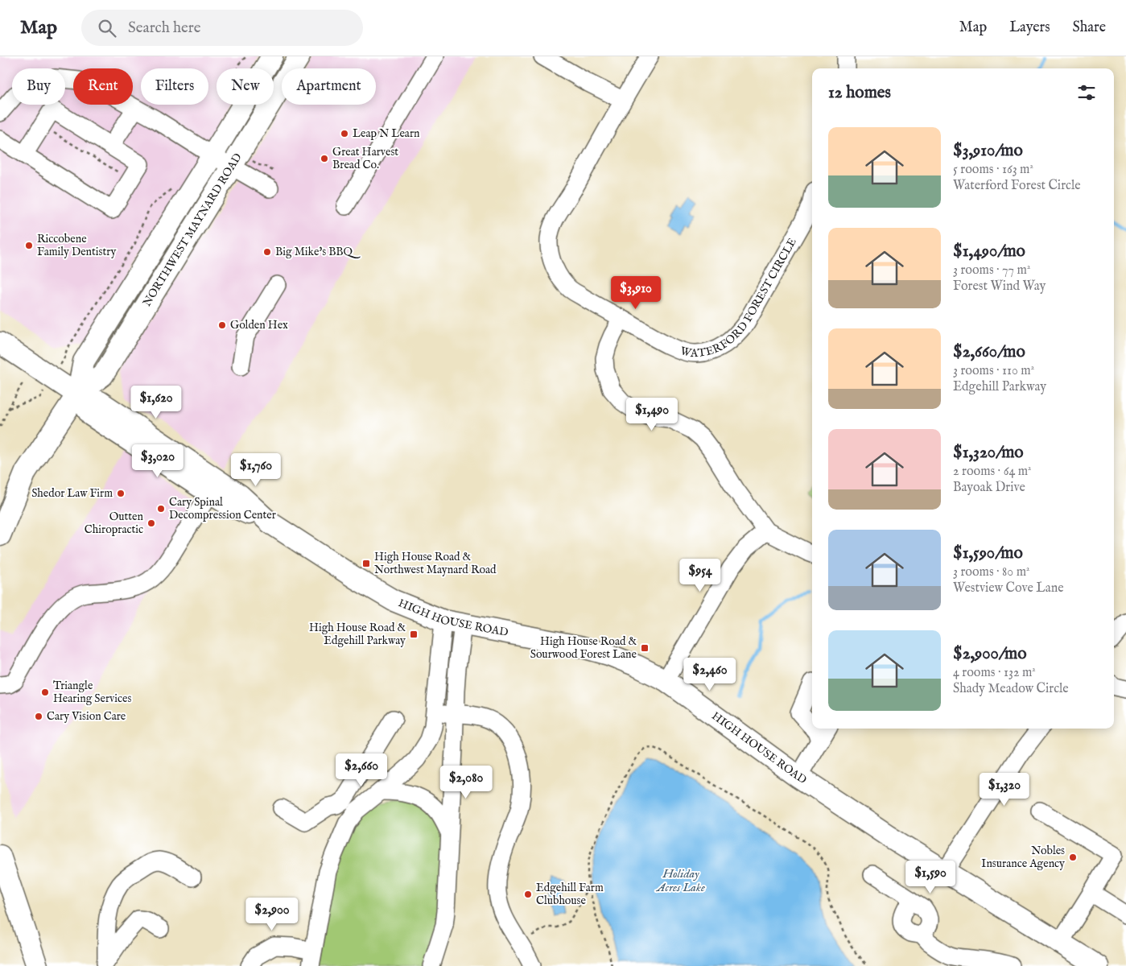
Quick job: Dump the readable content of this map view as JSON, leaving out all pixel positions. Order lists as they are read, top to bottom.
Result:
{
  "streets": {
    "main road": ["NORTHWEST MAYNARD ROAD", "HIGH HOUSE ROAD"],
    "street": ["WATERFORD FOREST CIRCLE"]
  },
  "crossings": [
    ["NORTHWEST MAYNARD ROAD", "HIGH HOUSE ROAD"]
  ],
  "water": ["Holiday Acres Lake"],
  "places": {
    "other": [
      "Leap N Learn",
      "Great Harvest Bread Co.",
      "Riccobene Family Dentistry",
      "Big Mike's BBQ",
      "Golden Hex",
      "Shedor Law Firm",
      "Cary Spinal Decompression Center",
      "Outten Chiropractic",
      "Triangle Hearing Services",
      "Cary Vision Care",
      "Nobles Insurance Agency",
      "Edgehill Farm Clubhouse"
    ],
    "transit": ["High House Road & Northwest Maynard Road", "High House Road & Edgehill Parkway", "High House Road & Sourwood Forest Lane"]
  },
  "page": {
    "header": "Map",
    "search": "Search here",
    "nav": ["Map", "Layers", "Share"],
    "chip": [
      "Buy",
      "Rent",
      "Filters",
      "New",
      "Apartment"
    ],
    "heading": "12 homes",
    "list": [
      {
        "name": "$3,910/mo",
        "note": "5 rooms · 163 m² · Waterford Forest Circle"
      },
      {
        "name": "$1,490/mo",
        "note": "3 rooms · 77 m² · Forest Wind Way"
      },
      {
        "name": "$2,660/mo",
        "note": "3 rooms · 110 m² · Edgehill Parkway"
      },
      {
        "name": "$1,320/mo",
        "note": "2 rooms · 64 m² · Bayoak Drive"
      },
      {
        "name": "$1,590/mo",
        "note": "3 rooms · 80 m² · Westview Cove Lane"
      },
      {
        "name": "$2,900/mo",
        "note": "4 rooms · 132 m² · Shady Meadow Circle"
      }
    ],
    "price": [
      "$3,910",
      "$1,620",
      "$1,490",
      "$3,020",
      "$1,760",
      "$954",
      "$2,460",
      "$2,660",
      "$2,080",
      "$1,320",
      "$1,590",
      "$2,900"
    ]
  }
}
